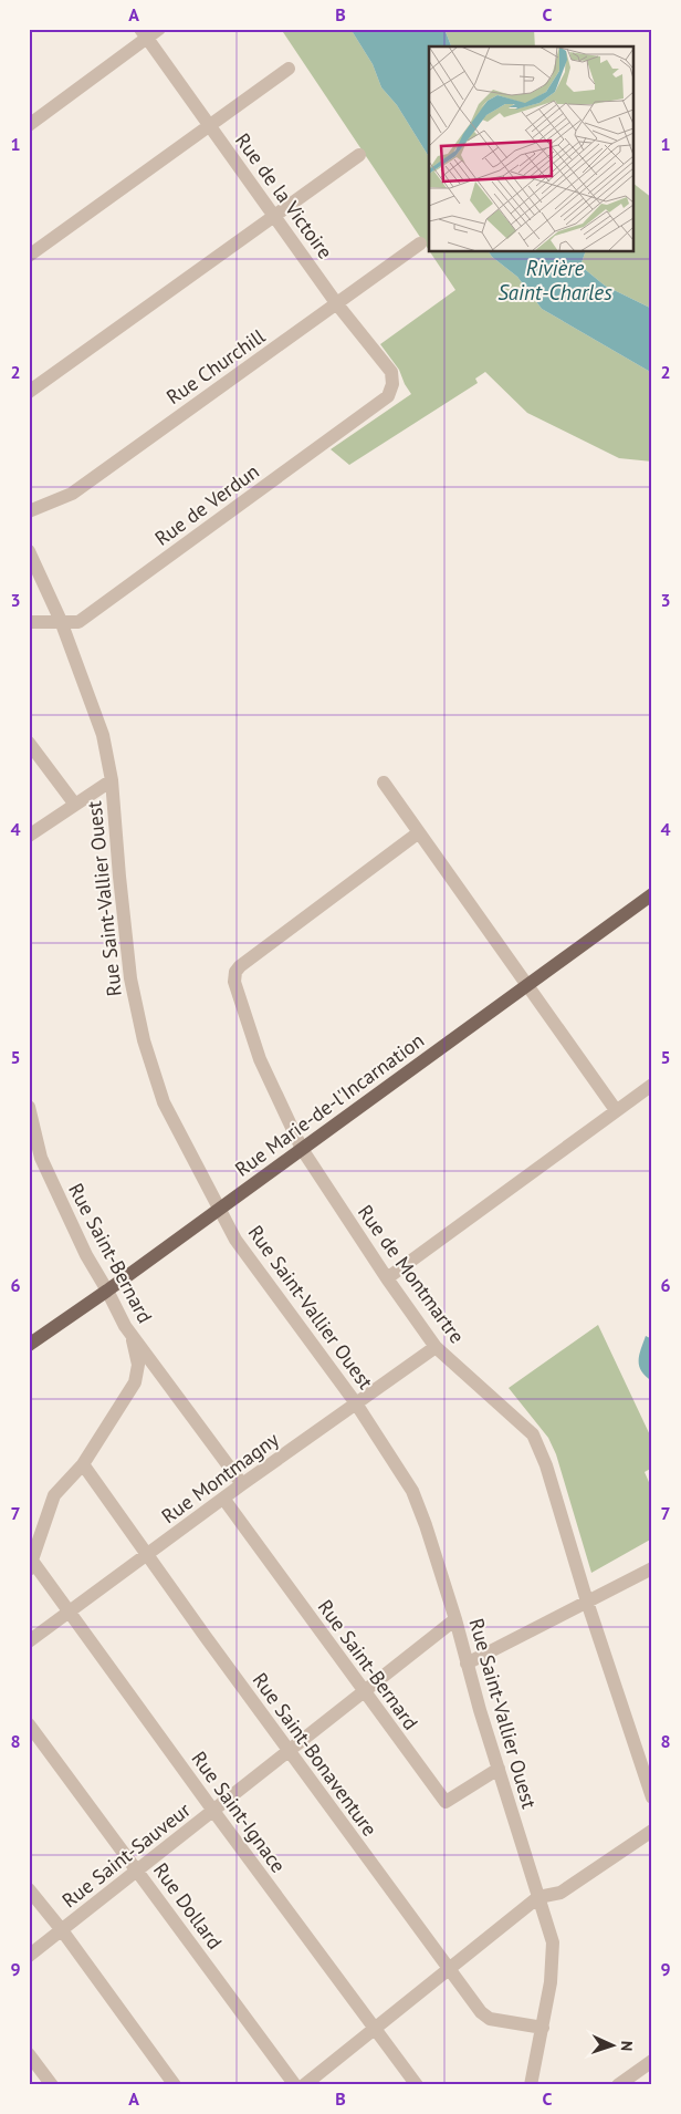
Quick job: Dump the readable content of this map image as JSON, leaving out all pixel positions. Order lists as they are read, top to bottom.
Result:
{
  "streets": {
    "main road": ["Rue Marie-de-l'Incarnation"],
    "street": [
      "Rue de la Victoire",
      "Rue Churchill",
      "Rue de Verdun",
      "Rue Saint-Vallier Ouest",
      "Rue Saint-Bernard",
      "Rue de Montmartre",
      "Rue Montmagny",
      "Rue Saint-Bonaventure",
      "Rue Saint-Ignace",
      "Rue Saint-Sauveur",
      "Rue Dollard"
    ]
  },
  "crossings": [
    ["Rue de la Victoire", "Rue Churchill"],
    ["Rue de la Victoire", "Rue de Verdun"],
    ["Rue de Verdun", "Rue Saint-Vallier Ouest"],
    ["Rue Saint-Vallier Ouest", "Rue Marie-de-l'Incarnation"],
    ["Rue Saint-Vallier Ouest", "Rue Saint-Bernard"],
    ["Rue Saint-Vallier Ouest", "Rue Montmagny"],
    ["Rue Saint-Vallier Ouest", "Rue Saint-Bonaventure"],
    ["Rue Saint-Vallier Ouest", "Rue Saint-Sauveur"],
    ["Rue Marie-de-l'Incarnation", "Rue Saint-Bernard"],
    ["Rue Marie-de-l'Incarnation", "Rue de Montmartre"],
    ["Rue Saint-Bernard", "Rue Montmagny"],
    ["Rue Saint-Bernard", "Rue Saint-Sauveur"],
    ["Rue de Montmartre", "Rue Montmagny"],
    ["Rue Montmagny", "Rue Saint-Bonaventure"],
    ["Rue Montmagny", "Rue Saint-Ignace"],
    ["Rue Saint-Bonaventure", "Rue Saint-Sauveur"],
    ["Rue Saint-Ignace", "Rue Saint-Sauveur"],
    ["Rue Saint-Sauveur", "Rue Dollard"]
  ],
  "water": ["Rivière Saint-Charles"],
  "north": "right",
  "grid": {
    "columns": ["A", "B", "C"],
    "rows": [
      "1",
      "2",
      "3",
      "4",
      "5",
      "6",
      "7",
      "8",
      "9"
    ]
  }
}
